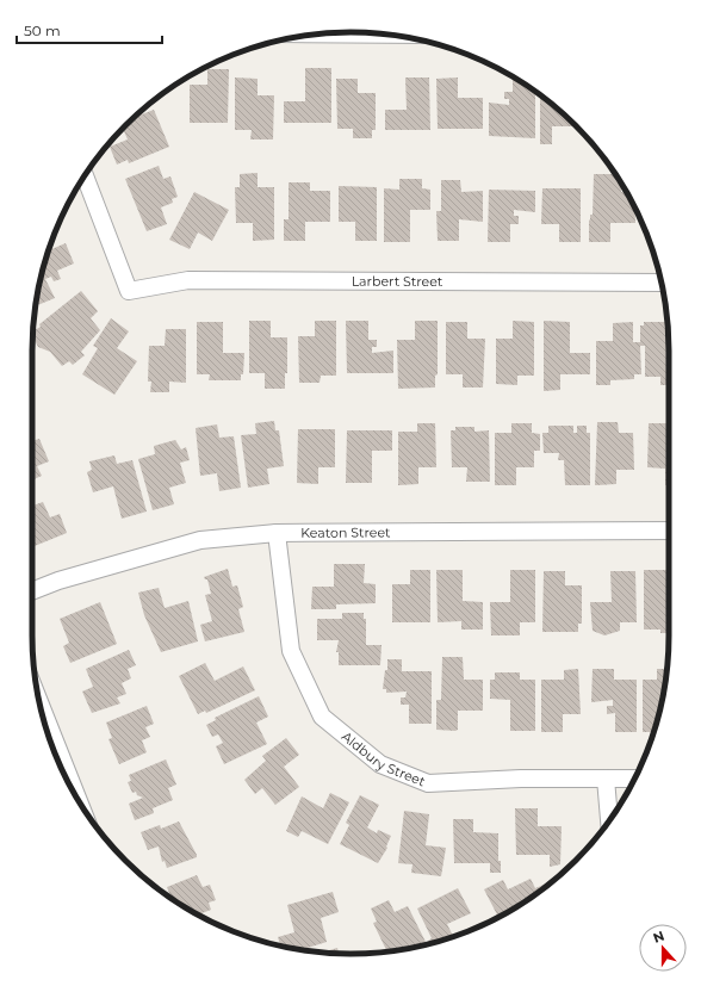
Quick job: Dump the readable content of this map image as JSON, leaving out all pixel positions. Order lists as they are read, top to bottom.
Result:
{
  "streets": {
    "street": ["Larbert Street", "Keaton Street", "Aldbury Street"]
  },
  "crossings": [
    ["Keaton Street", "Aldbury Street"]
  ],
  "scale_bar": "50 m",
  "north": "top"
}
